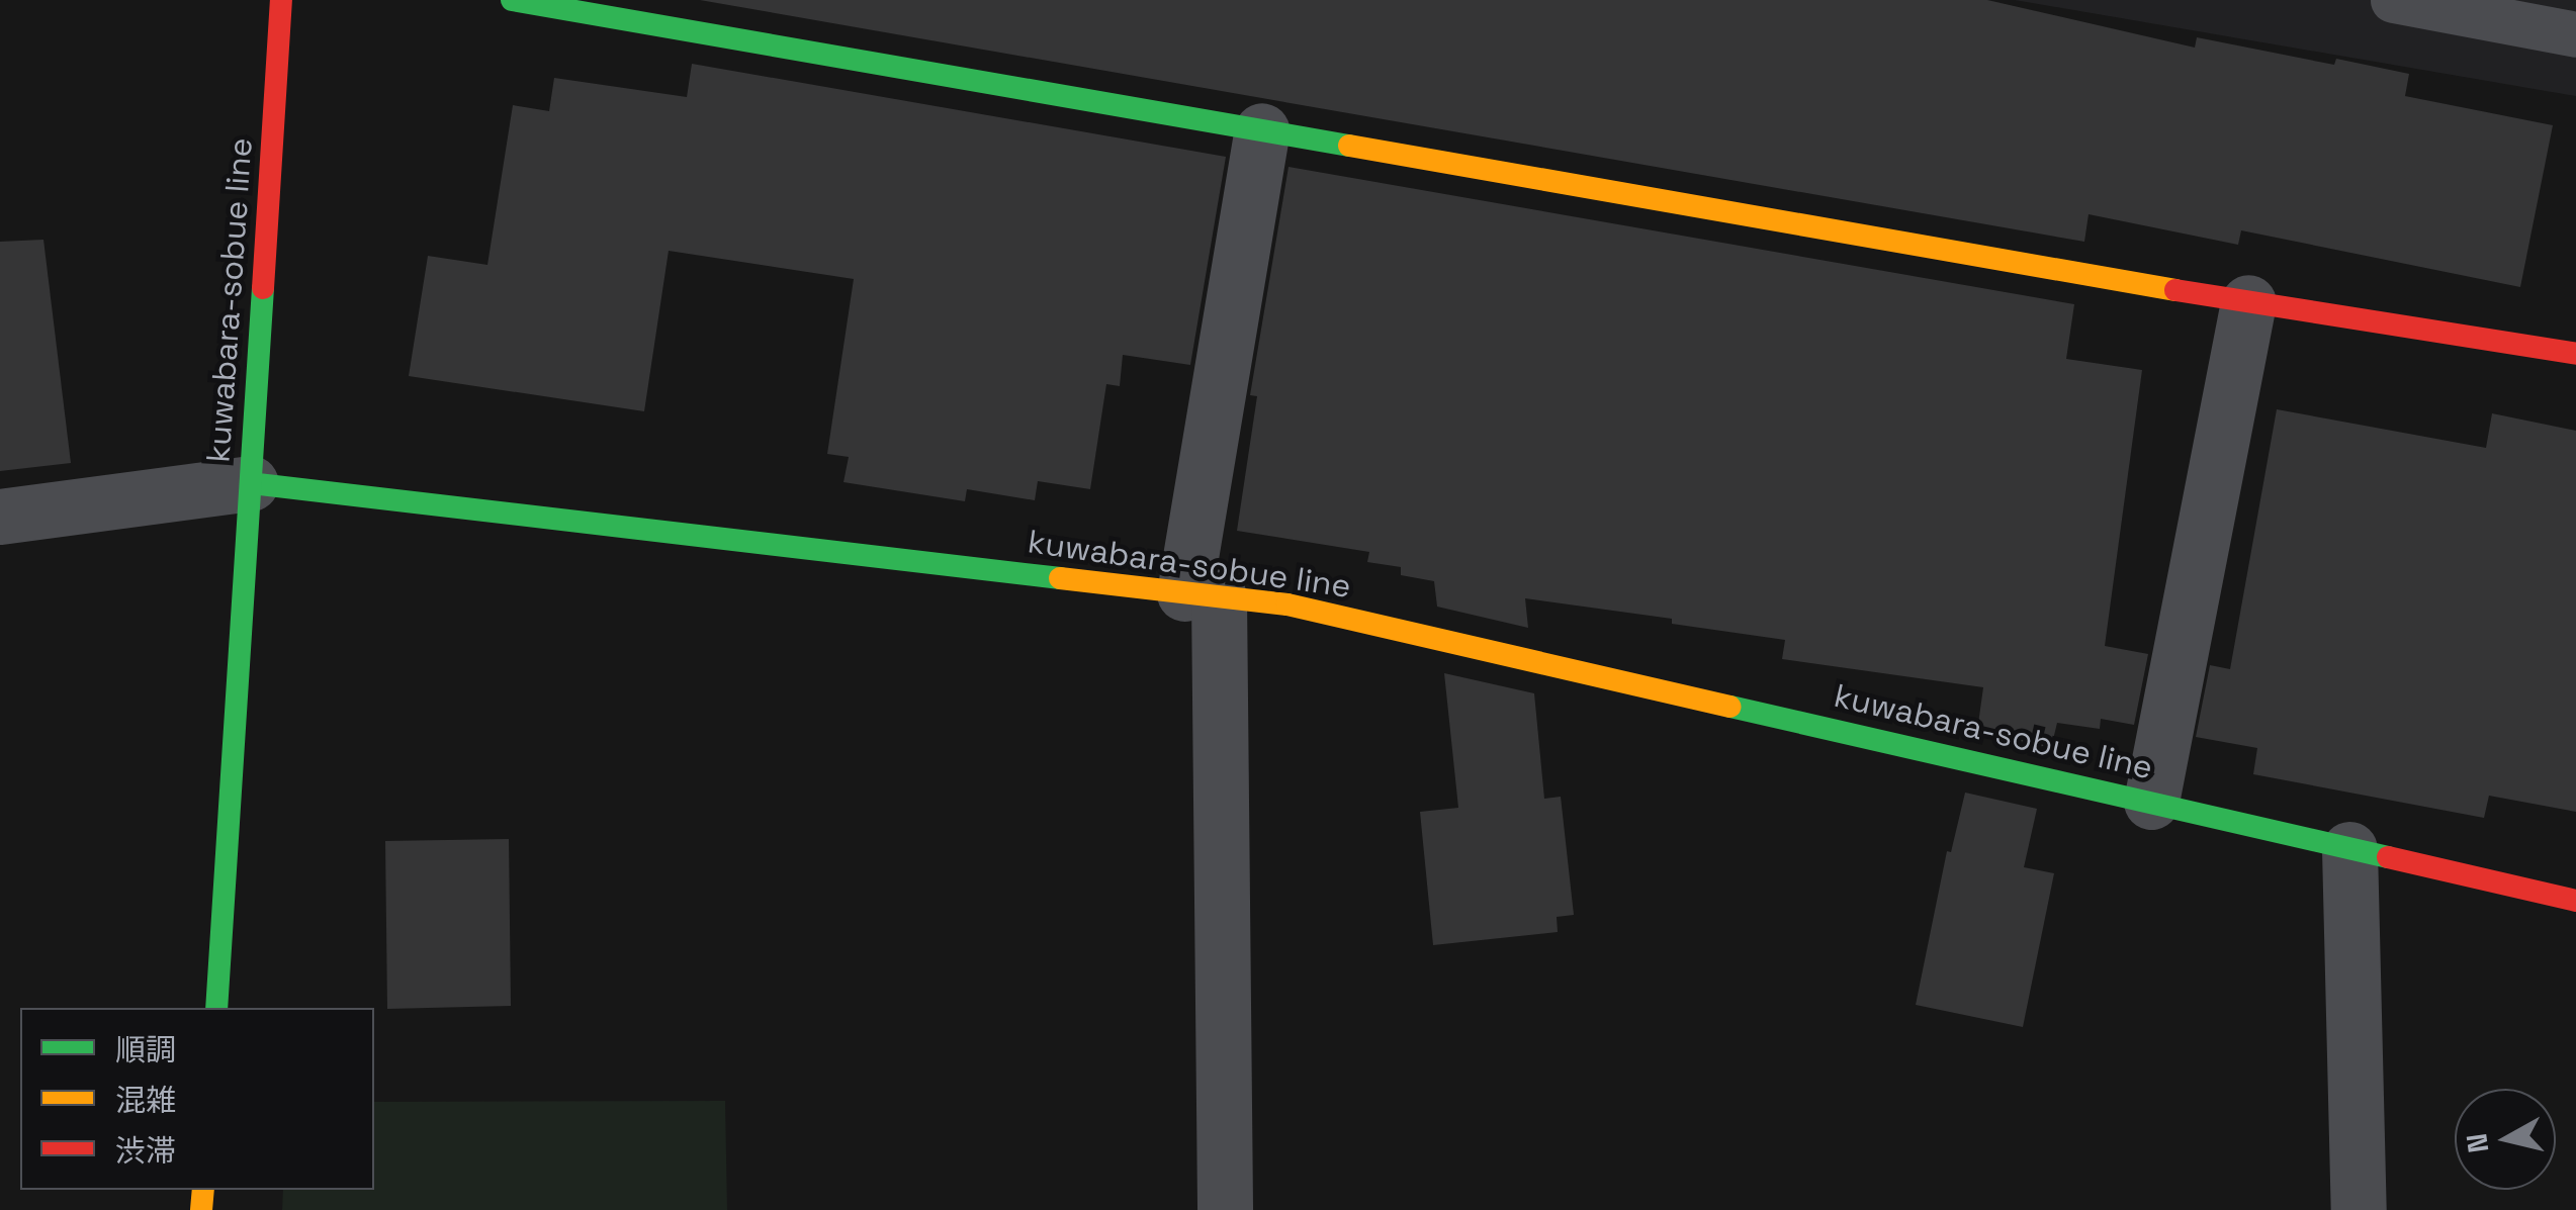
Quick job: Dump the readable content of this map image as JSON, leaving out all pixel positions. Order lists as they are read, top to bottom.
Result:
{
  "streets": {
    "main road": ["kuwabara-sobue line"]
  },
  "legend": ["順調", "混雑", "渋滞"],
  "north": "left"
}
